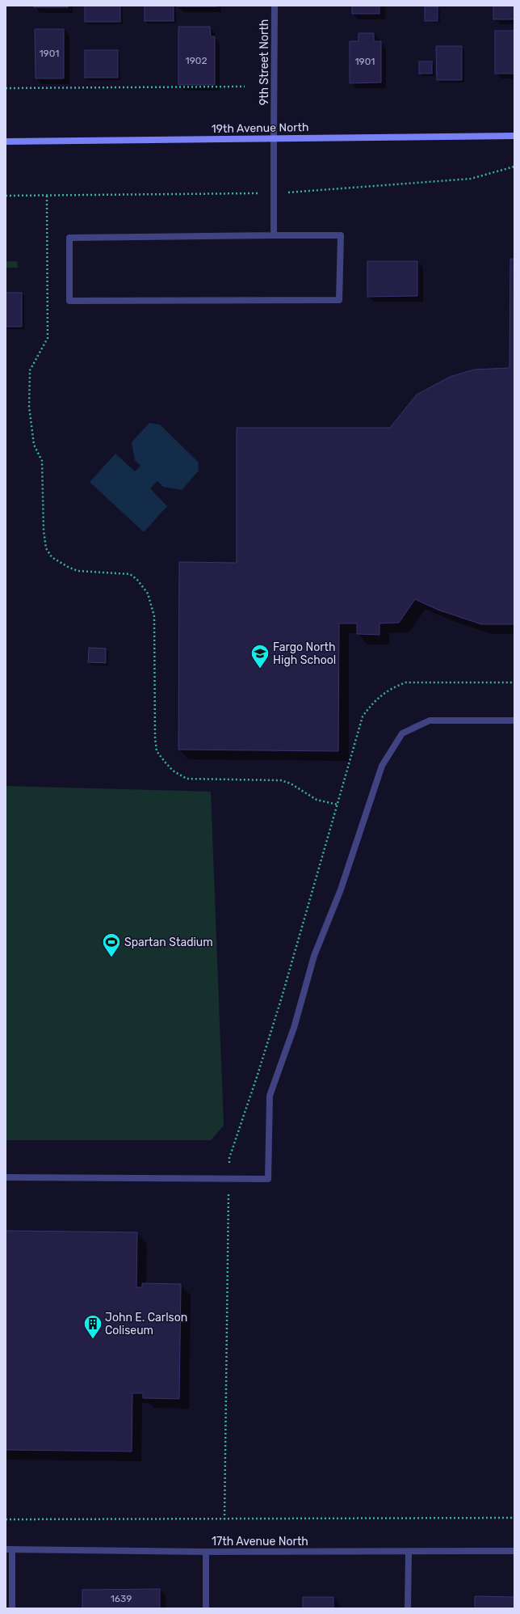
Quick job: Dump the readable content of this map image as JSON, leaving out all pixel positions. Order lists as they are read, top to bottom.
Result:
{
  "streets": {
    "street": ["9th Street North", "19th Avenue North", "17th Avenue North"]
  },
  "crossings": [
    ["9th Street North", "19th Avenue North"]
  ],
  "places": {
    "school or university": ["Fargo North High School"],
    "sports": ["Spartan Stadium"],
    "building": ["John E. Carlson Coliseum"]
  },
  "house_numbers": [
    "1901",
    "1902",
    "1901",
    "1639"
  ]
}
